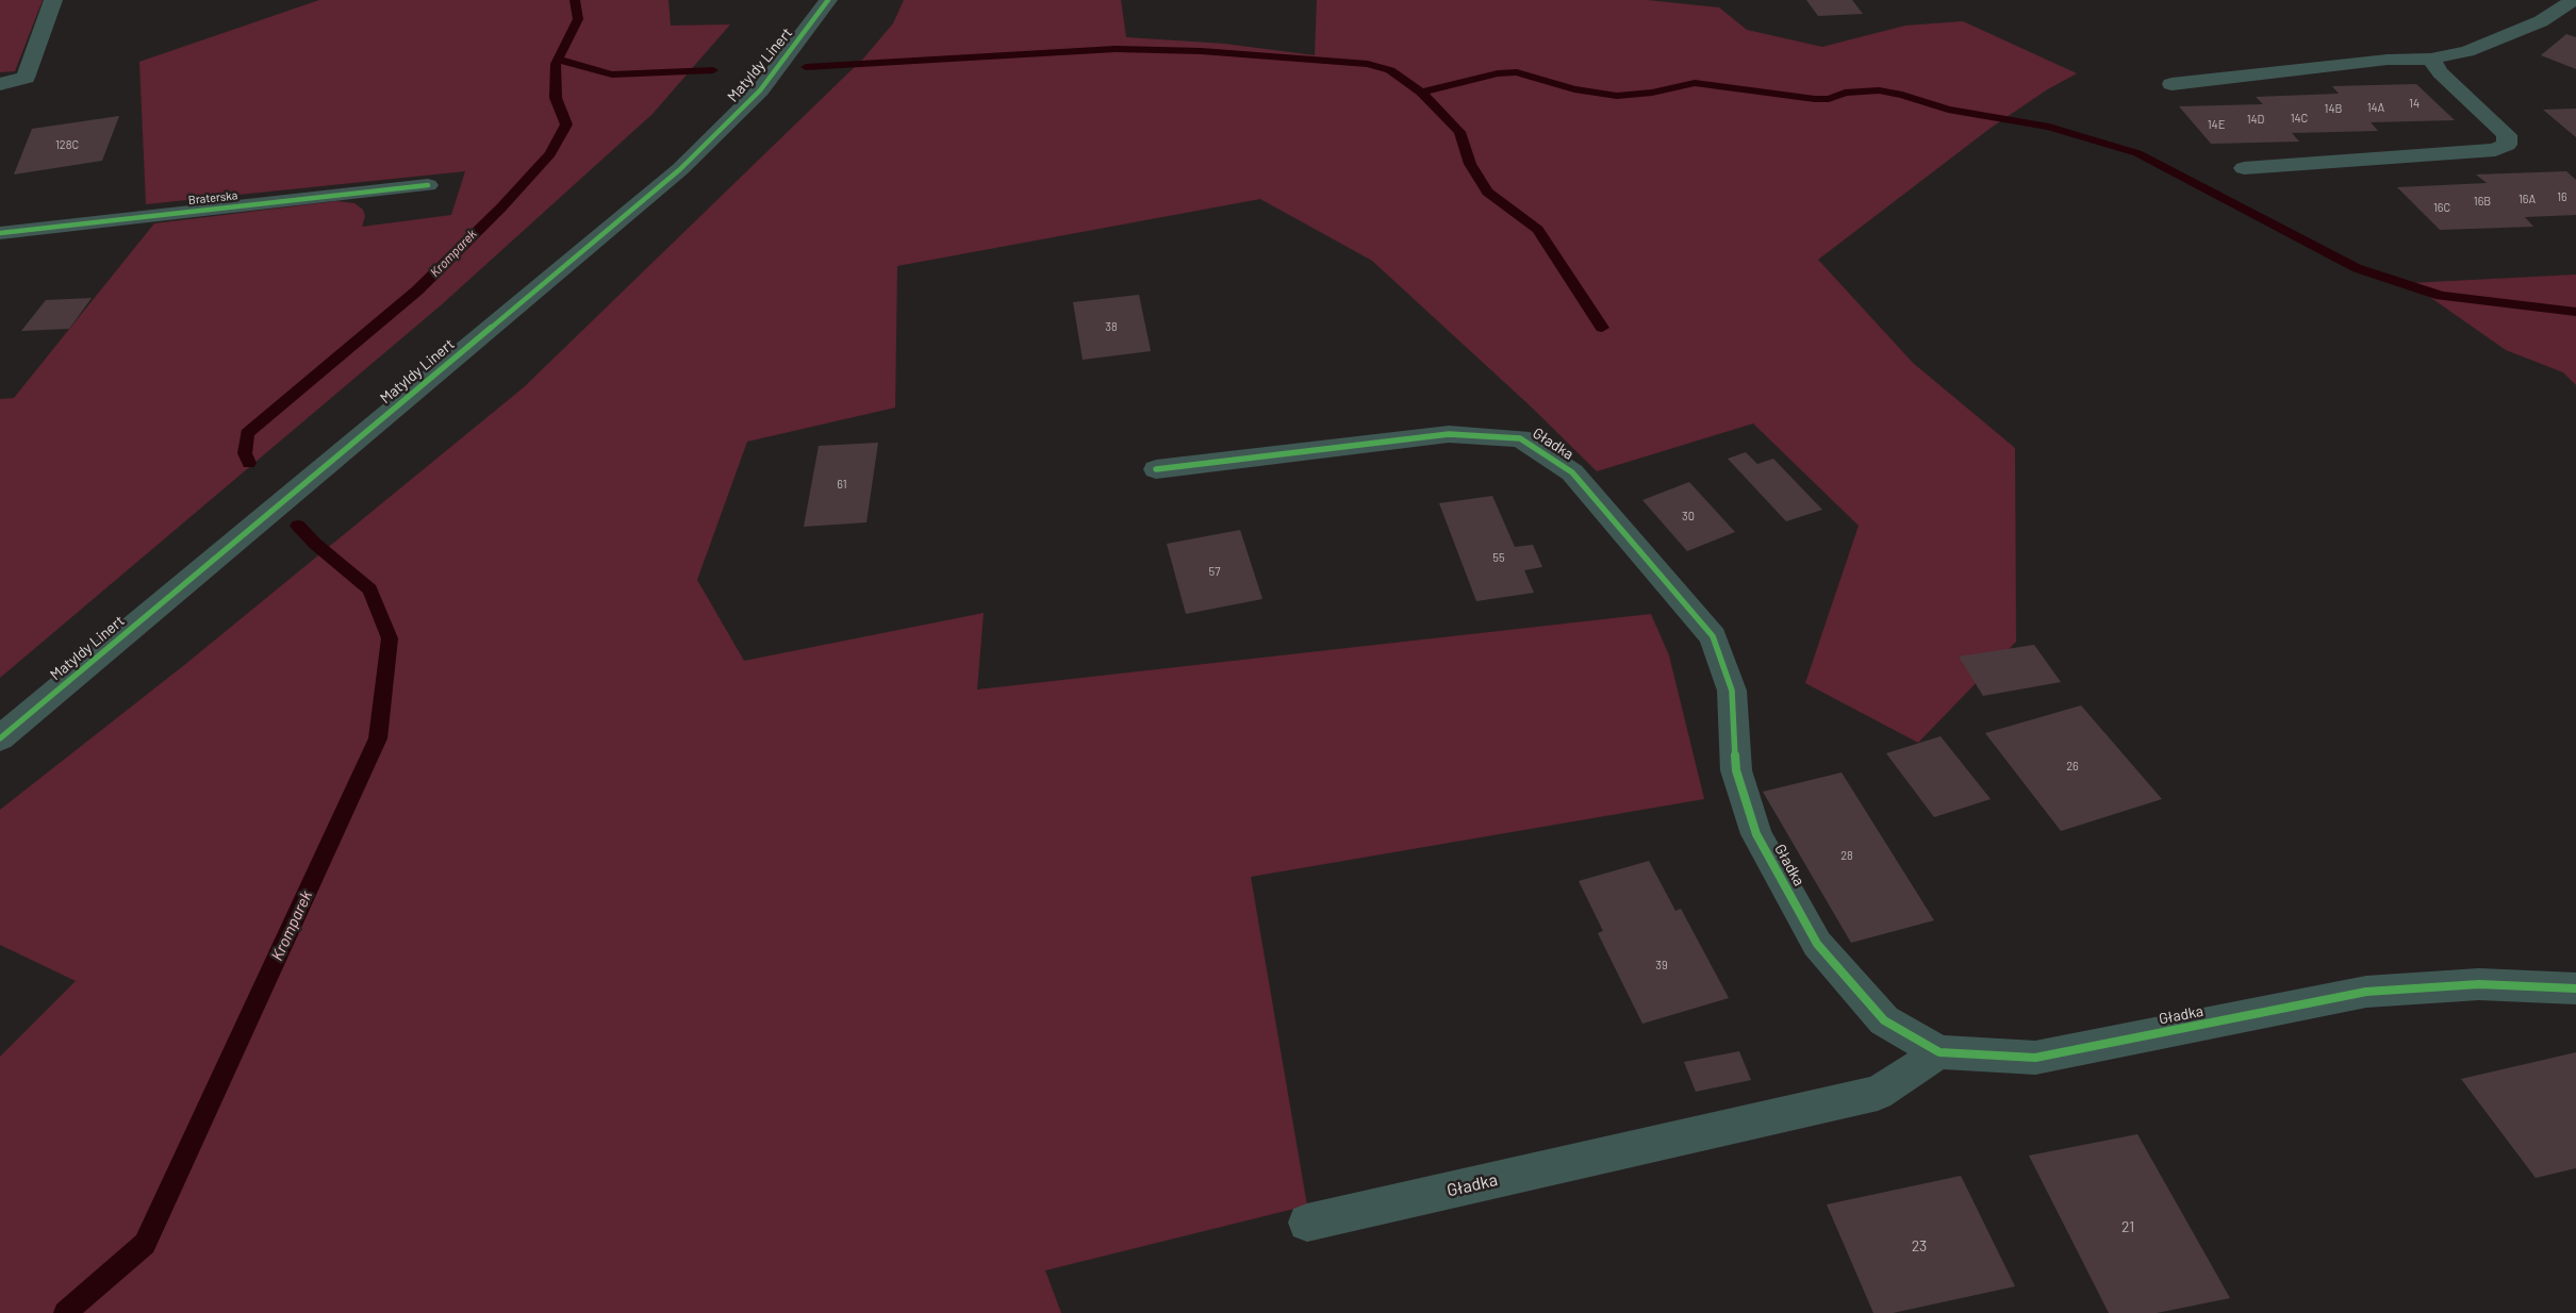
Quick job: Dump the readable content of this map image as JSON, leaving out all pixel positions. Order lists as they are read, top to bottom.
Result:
{
  "streets": {
    "street": ["Matyldy Linert", "Braterska", "Gładka"]
  },
  "water": ["Kromparek"],
  "house_numbers": [
    "14",
    "14A",
    "14B",
    "14C",
    "14D",
    "14E",
    "128C",
    "16",
    "16A",
    "16B",
    "16C",
    "38",
    "61",
    "30",
    "55",
    "57",
    "26",
    "28",
    "39",
    "21",
    "23"
  ]
}
